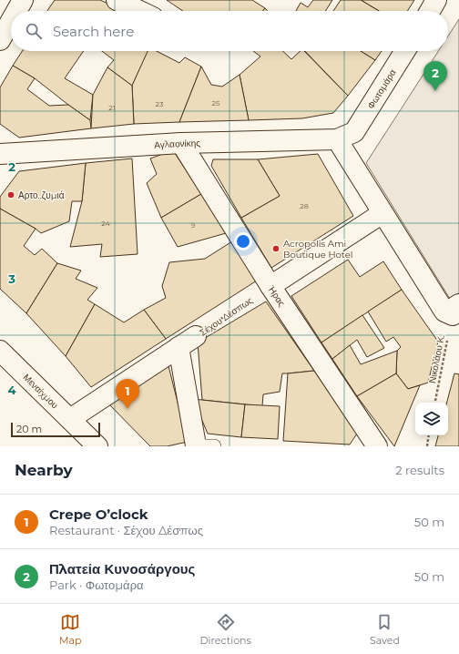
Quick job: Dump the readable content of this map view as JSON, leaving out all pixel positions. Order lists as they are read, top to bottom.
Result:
{
  "streets": {
    "street": [
      "Φωτομάρα",
      "Αγλαονίκης",
      "Ήρας",
      "Σέχου Δέσπως",
      "Μεναίχμου"
    ],
    "path": ["Νικολάου K."]
  },
  "crossings": [
    ["Φωτομάρα", "Αγλαονίκης"],
    ["Αγλαονίκης", "Ήρας"],
    ["Ήρας", "Σέχου Δέσπως"],
    ["Σέχου Δέσπως", "Μεναίχμου"]
  ],
  "places": ["Αρτο..ζυμιά", "Acropolis Ami Boutique Hotel"],
  "house_numbers": [
    "25",
    "23",
    "21",
    "28",
    "24",
    "9"
  ],
  "scale_bar": "20 m",
  "page": {
    "search": "Search here",
    "pins": ["2", "1"],
    "scale": "20 m",
    "heading": ["Nearby", "2 results"],
    "list": [
      {
        "mark": "1",
        "name": "Crepe O’clock",
        "note": "Restaurant · Σέχου Δέσπως",
        "value": "50 m"
      },
      {
        "mark": "2",
        "name": "Πλατεία Κυνοσάργους",
        "note": "Park · Φωτομάρα",
        "value": "50 m"
      }
    ],
    "nav": ["Map", "Directions", "Saved"]
  },
  "grid": {
    "rows": ["2", "3", "4"]
  }
}
